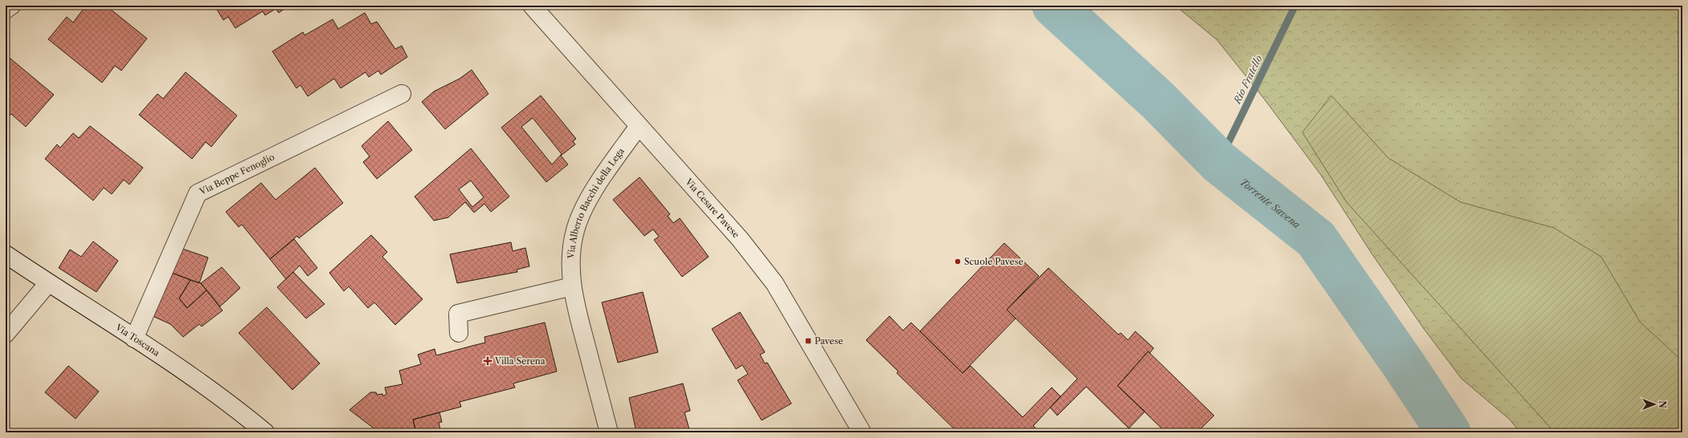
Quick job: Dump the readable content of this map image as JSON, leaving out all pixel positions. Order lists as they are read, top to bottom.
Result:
{
  "streets": {
    "street": [
      "Via Beppe Fenoglio",
      "Via Alberto Bacchi della Lega",
      "Via Cesare Pavese",
      "Via Toscana"
    ]
  },
  "crossings": [
    ["Via Beppe Fenoglio", "Via Toscana"],
    ["Via Alberto Bacchi della Lega", "Via Cesare Pavese"]
  ],
  "water": ["Rio Fratello", "Torrente Savena"],
  "places": {
    "other": ["Scuole Pavese"],
    "transit": ["Pavese"],
    "health": ["Villa Serena"]
  },
  "north": "right"
}
